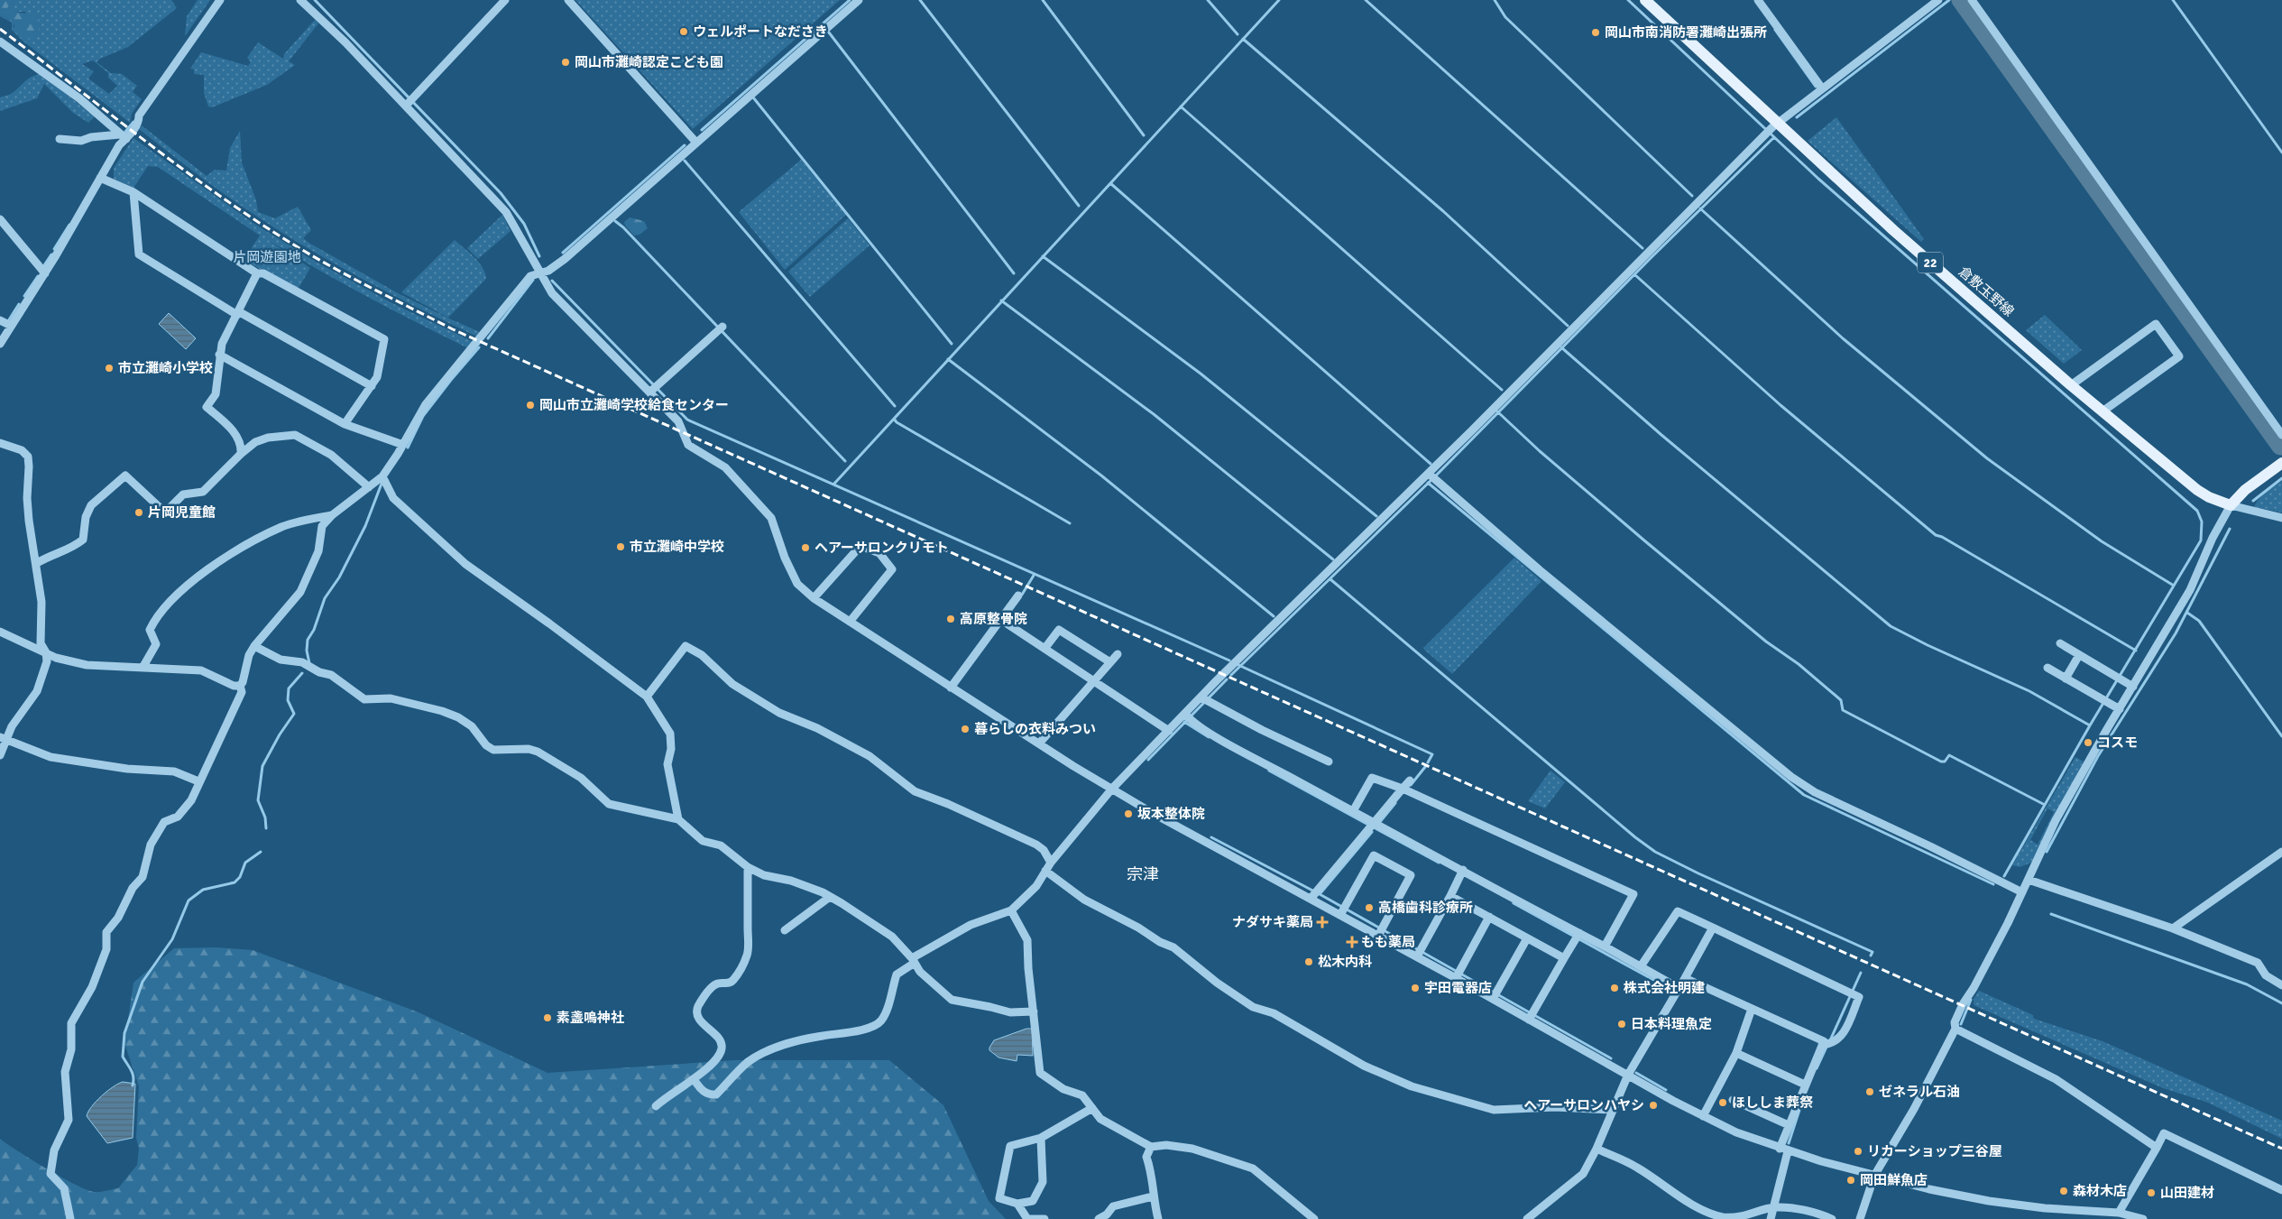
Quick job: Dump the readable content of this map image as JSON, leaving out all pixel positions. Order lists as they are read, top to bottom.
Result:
{
  "streets": {
    "main road": ["22", "倉敷玉野線"]
  },
  "districts": ["宗津"],
  "parks": ["片岡遊園地"],
  "places": {
    "other": [
      "ウェルポートなださき",
      "岡山市南消防署灘崎出張所",
      "岡山市灘崎認定こども園",
      "市立灘崎小学校",
      "岡山市立灘崎学校給食センター",
      "片岡児童館",
      "市立灘崎中学校",
      "ヘアーサロンクリモト",
      "高原整骨院",
      "暮らしの衣料みつい",
      "コスモ",
      "坂本整体院",
      "高橋歯科診療所",
      "松木内科",
      "宇田電器店",
      "株式会社明建",
      "素盞嗚神社",
      "日本料理魚定",
      "ゼネラル石油",
      "ほししま葬祭",
      "ヘアーサロンハヤシ",
      "リカーショップ三谷屋",
      "岡田鮮魚店",
      "森材木店",
      "山田建材"
    ],
    "health": ["ナダサキ薬局", "もも薬局"]
  }
}
